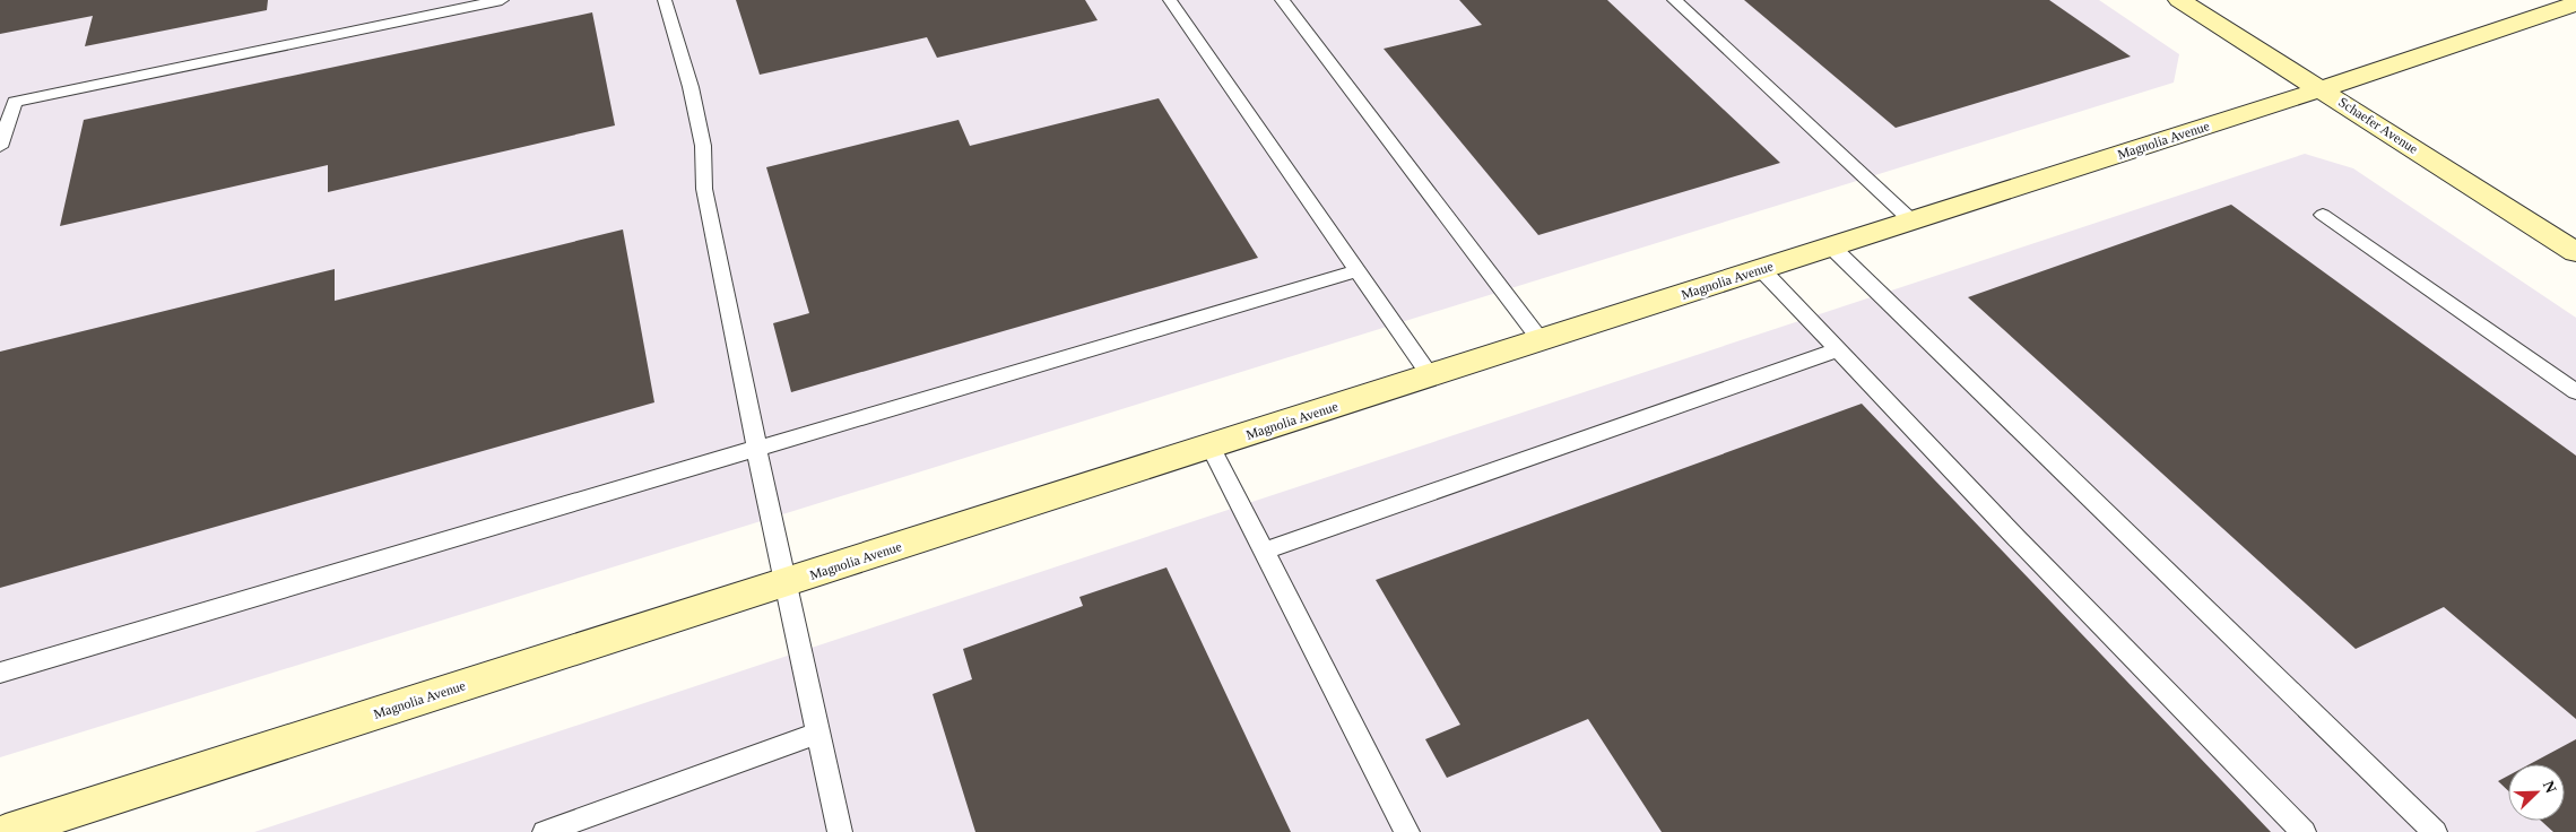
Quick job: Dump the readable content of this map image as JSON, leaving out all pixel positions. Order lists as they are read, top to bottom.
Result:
{
  "streets": {
    "street": ["Schaefer Avenue", "Magnolia Avenue"]
  },
  "crossings": [
    ["Schaefer Avenue", "Magnolia Avenue"]
  ],
  "north": "top right"
}
